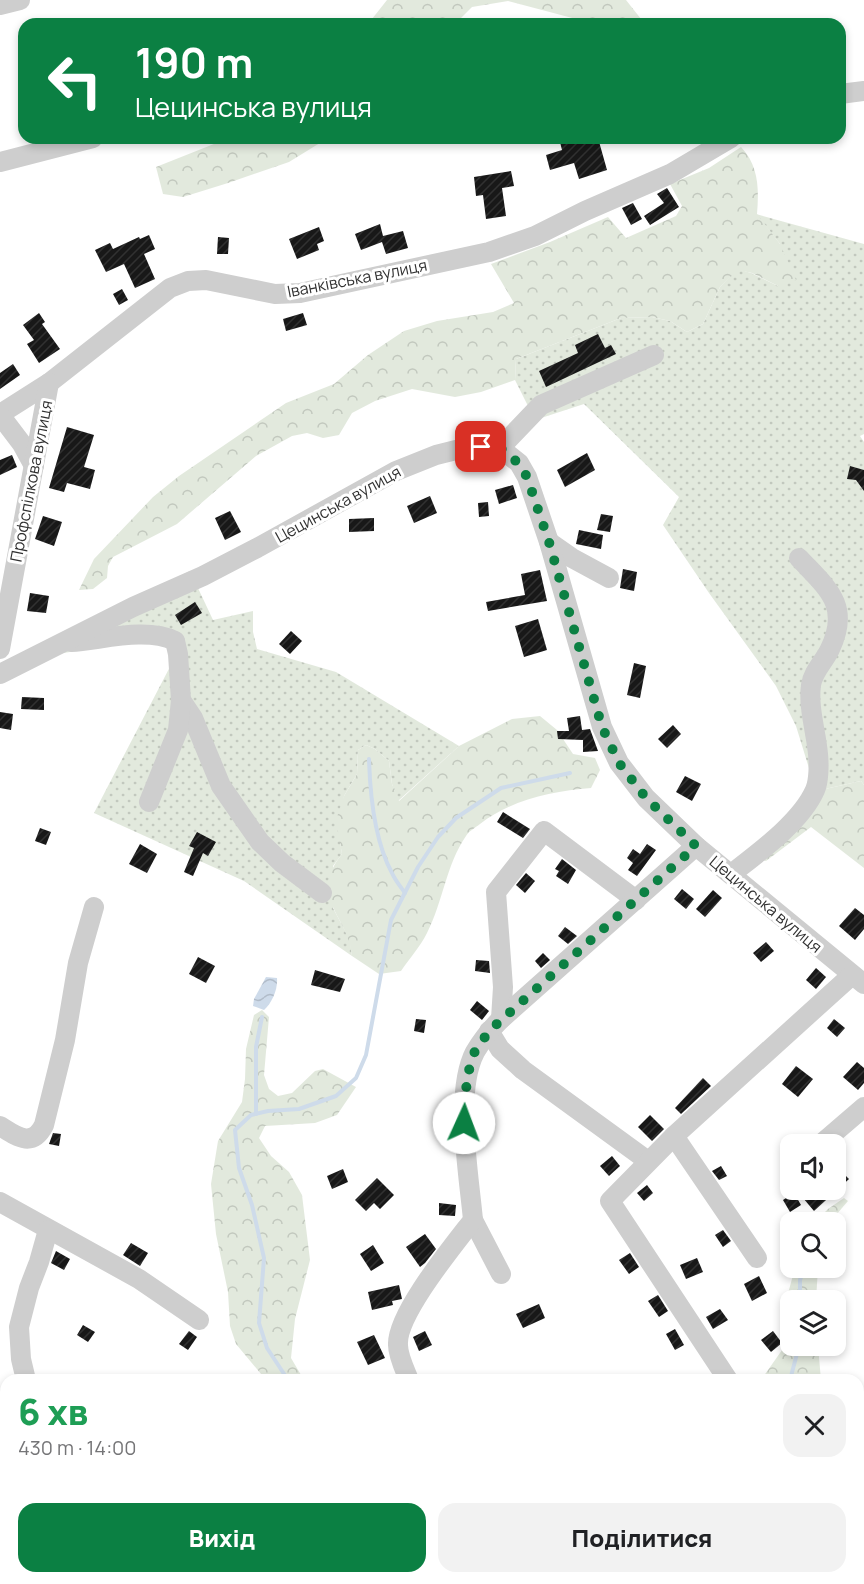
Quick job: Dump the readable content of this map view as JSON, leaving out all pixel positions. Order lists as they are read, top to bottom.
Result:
{
  "streets": {
    "street": ["Іванківська вулиця", "Профспілкова вулиця", "Цецинська вулиця"]
  },
  "crossings": [
    ["Іванківська вулиця", "Профспілкова вулиця"]
  ],
  "page": {
    "turn": ["190 m", "Цецинська вулиця"],
    "heading": ["6 хв", "430 m · 14:00"],
    "buttons": ["Вихід", "Поділитися"]
  }
}
